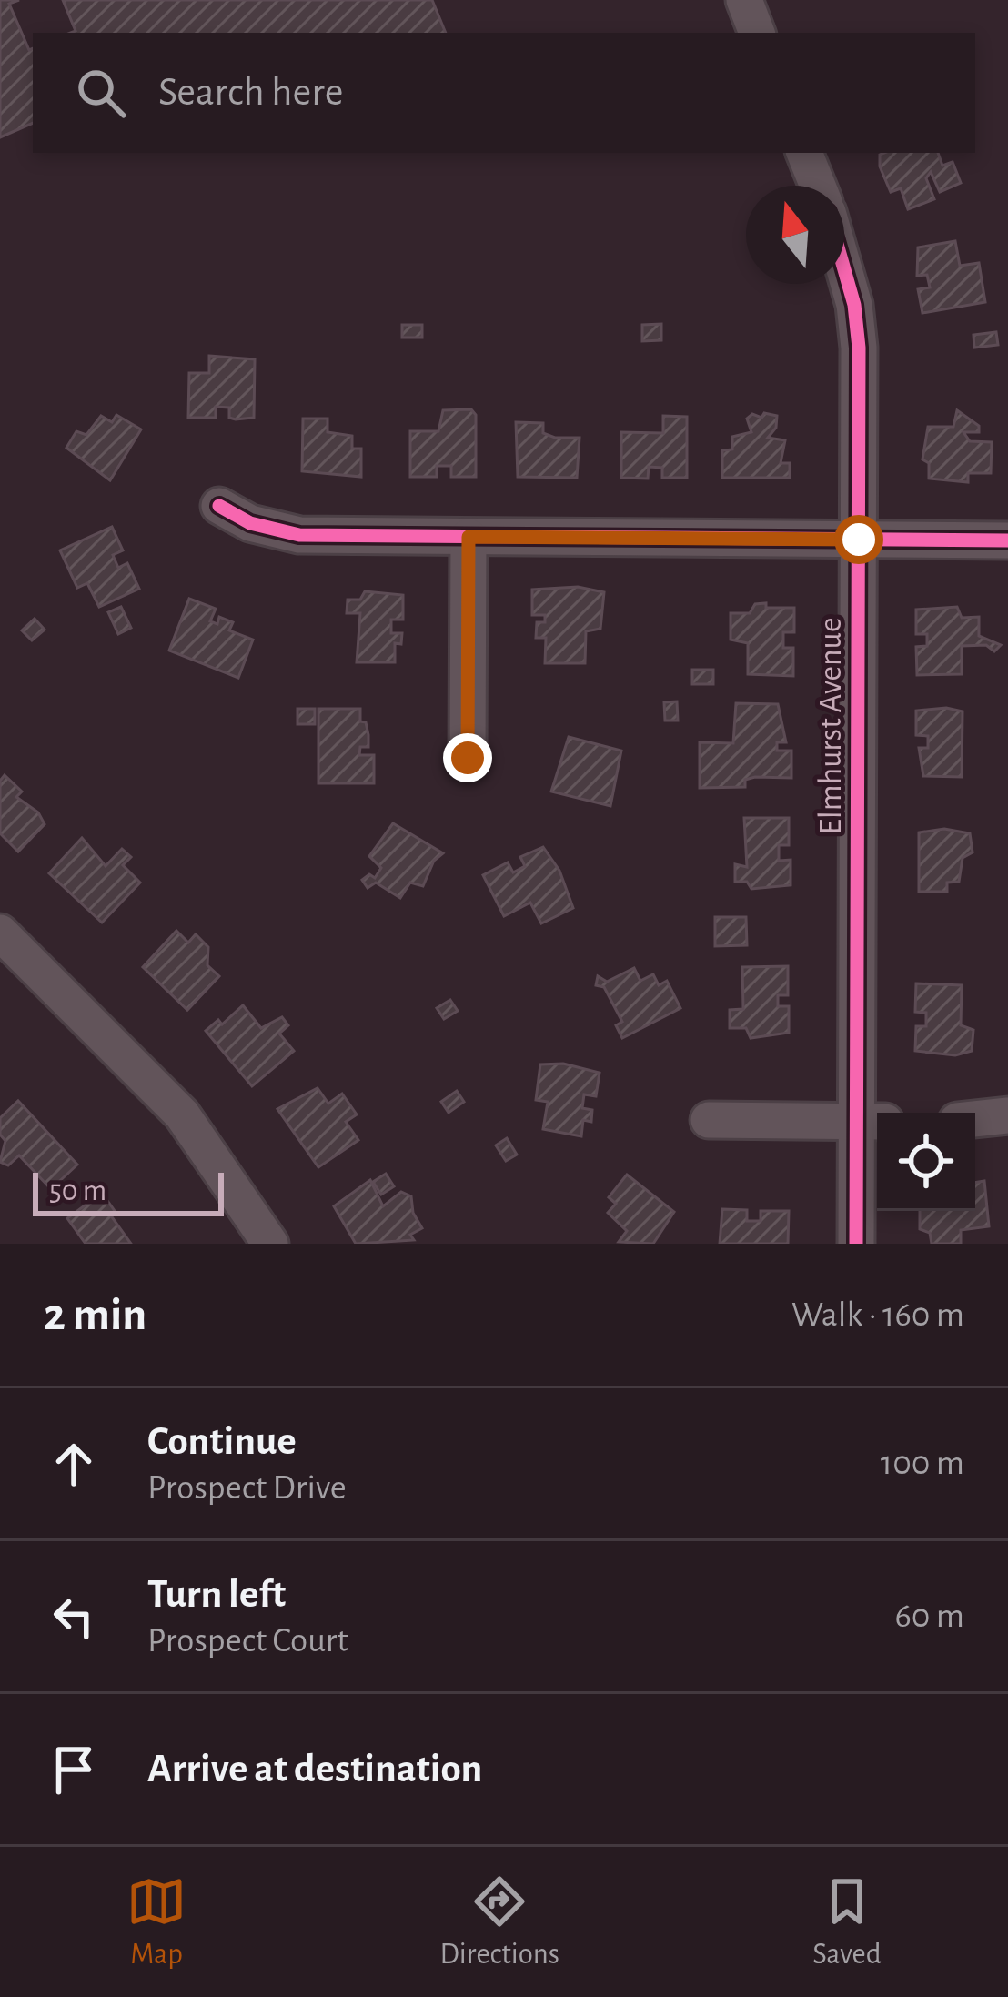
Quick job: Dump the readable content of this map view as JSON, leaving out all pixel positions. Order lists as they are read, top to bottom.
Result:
{
  "streets": {
    "street": ["Elmhurst Avenue"]
  },
  "scale_bar": "50 m",
  "north": "top",
  "page": {
    "search": "Search here",
    "scale": "50 m",
    "heading": ["2 min", "Walk · 160 m"],
    "list": [
      ["Continue", "Prospect Drive", "100 m"],
      ["Turn left", "Prospect Court", "60 m"],
      "Arrive at destination"
    ],
    "nav": ["Map", "Directions", "Saved"]
  }
}
